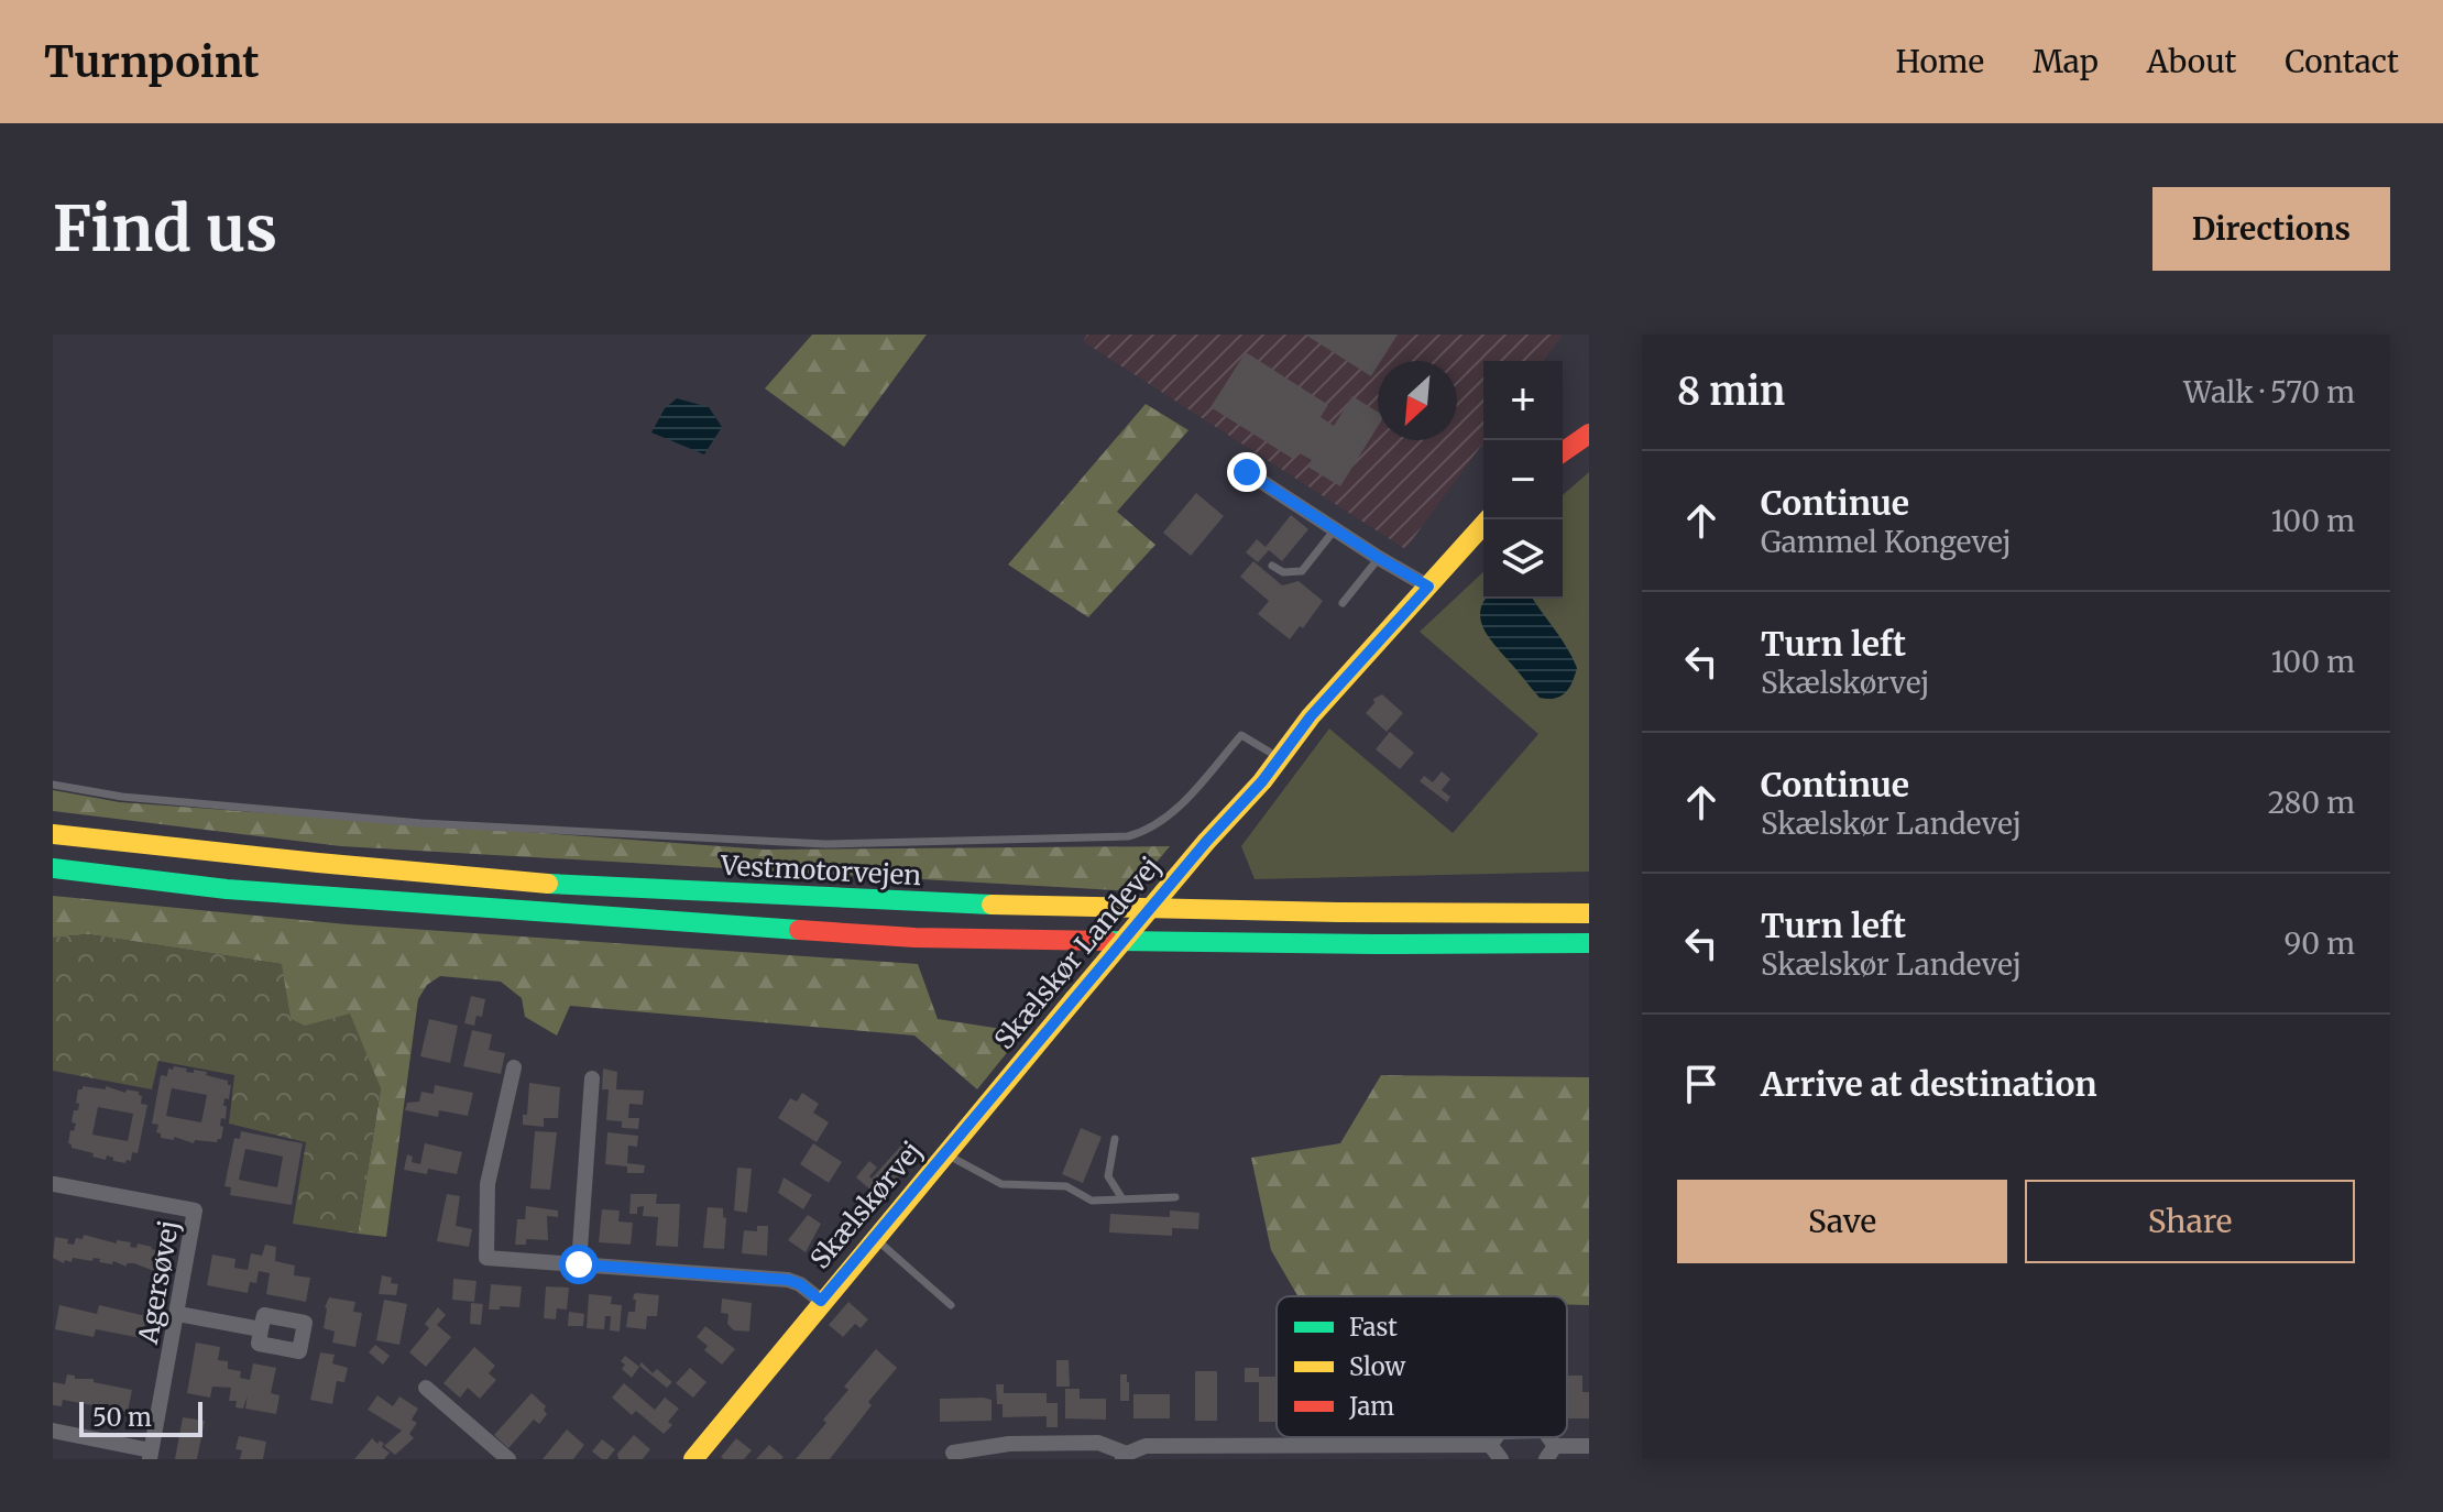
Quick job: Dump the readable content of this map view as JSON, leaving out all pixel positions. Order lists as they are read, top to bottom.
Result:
{
  "streets": {
    "main road": ["Vestmotorvejen", "Skælskør Landevej", "Skælskørvej"],
    "street": ["Agersøvej"]
  },
  "crossings": [
    ["Skælskør Landevej", "Skælskørvej"]
  ],
  "legend": ["Fast", "Slow", "Jam"],
  "scale_bar": "50 m",
  "north": "bottom left",
  "page": {
    "header": "Turnpoint",
    "nav": [
      "Home",
      "Map",
      "About",
      "Contact"
    ],
    "buttons": [
      "Directions",
      ["Save", "Share"]
    ],
    "title": "Find us",
    "heading": ["8 min", "Walk · 570 m"],
    "map_buttons": ["+", "−"],
    "list": [
      ["Continue", "Gammel Kongevej", "100 m"],
      ["Turn left", "Skælskørvej", "100 m"],
      ["Continue", "Skælskør Landevej", "280 m"],
      ["Turn left", "Skælskør Landevej", "90 m"],
      "Arrive at destination"
    ],
    "scale": "50 m"
  }
}
